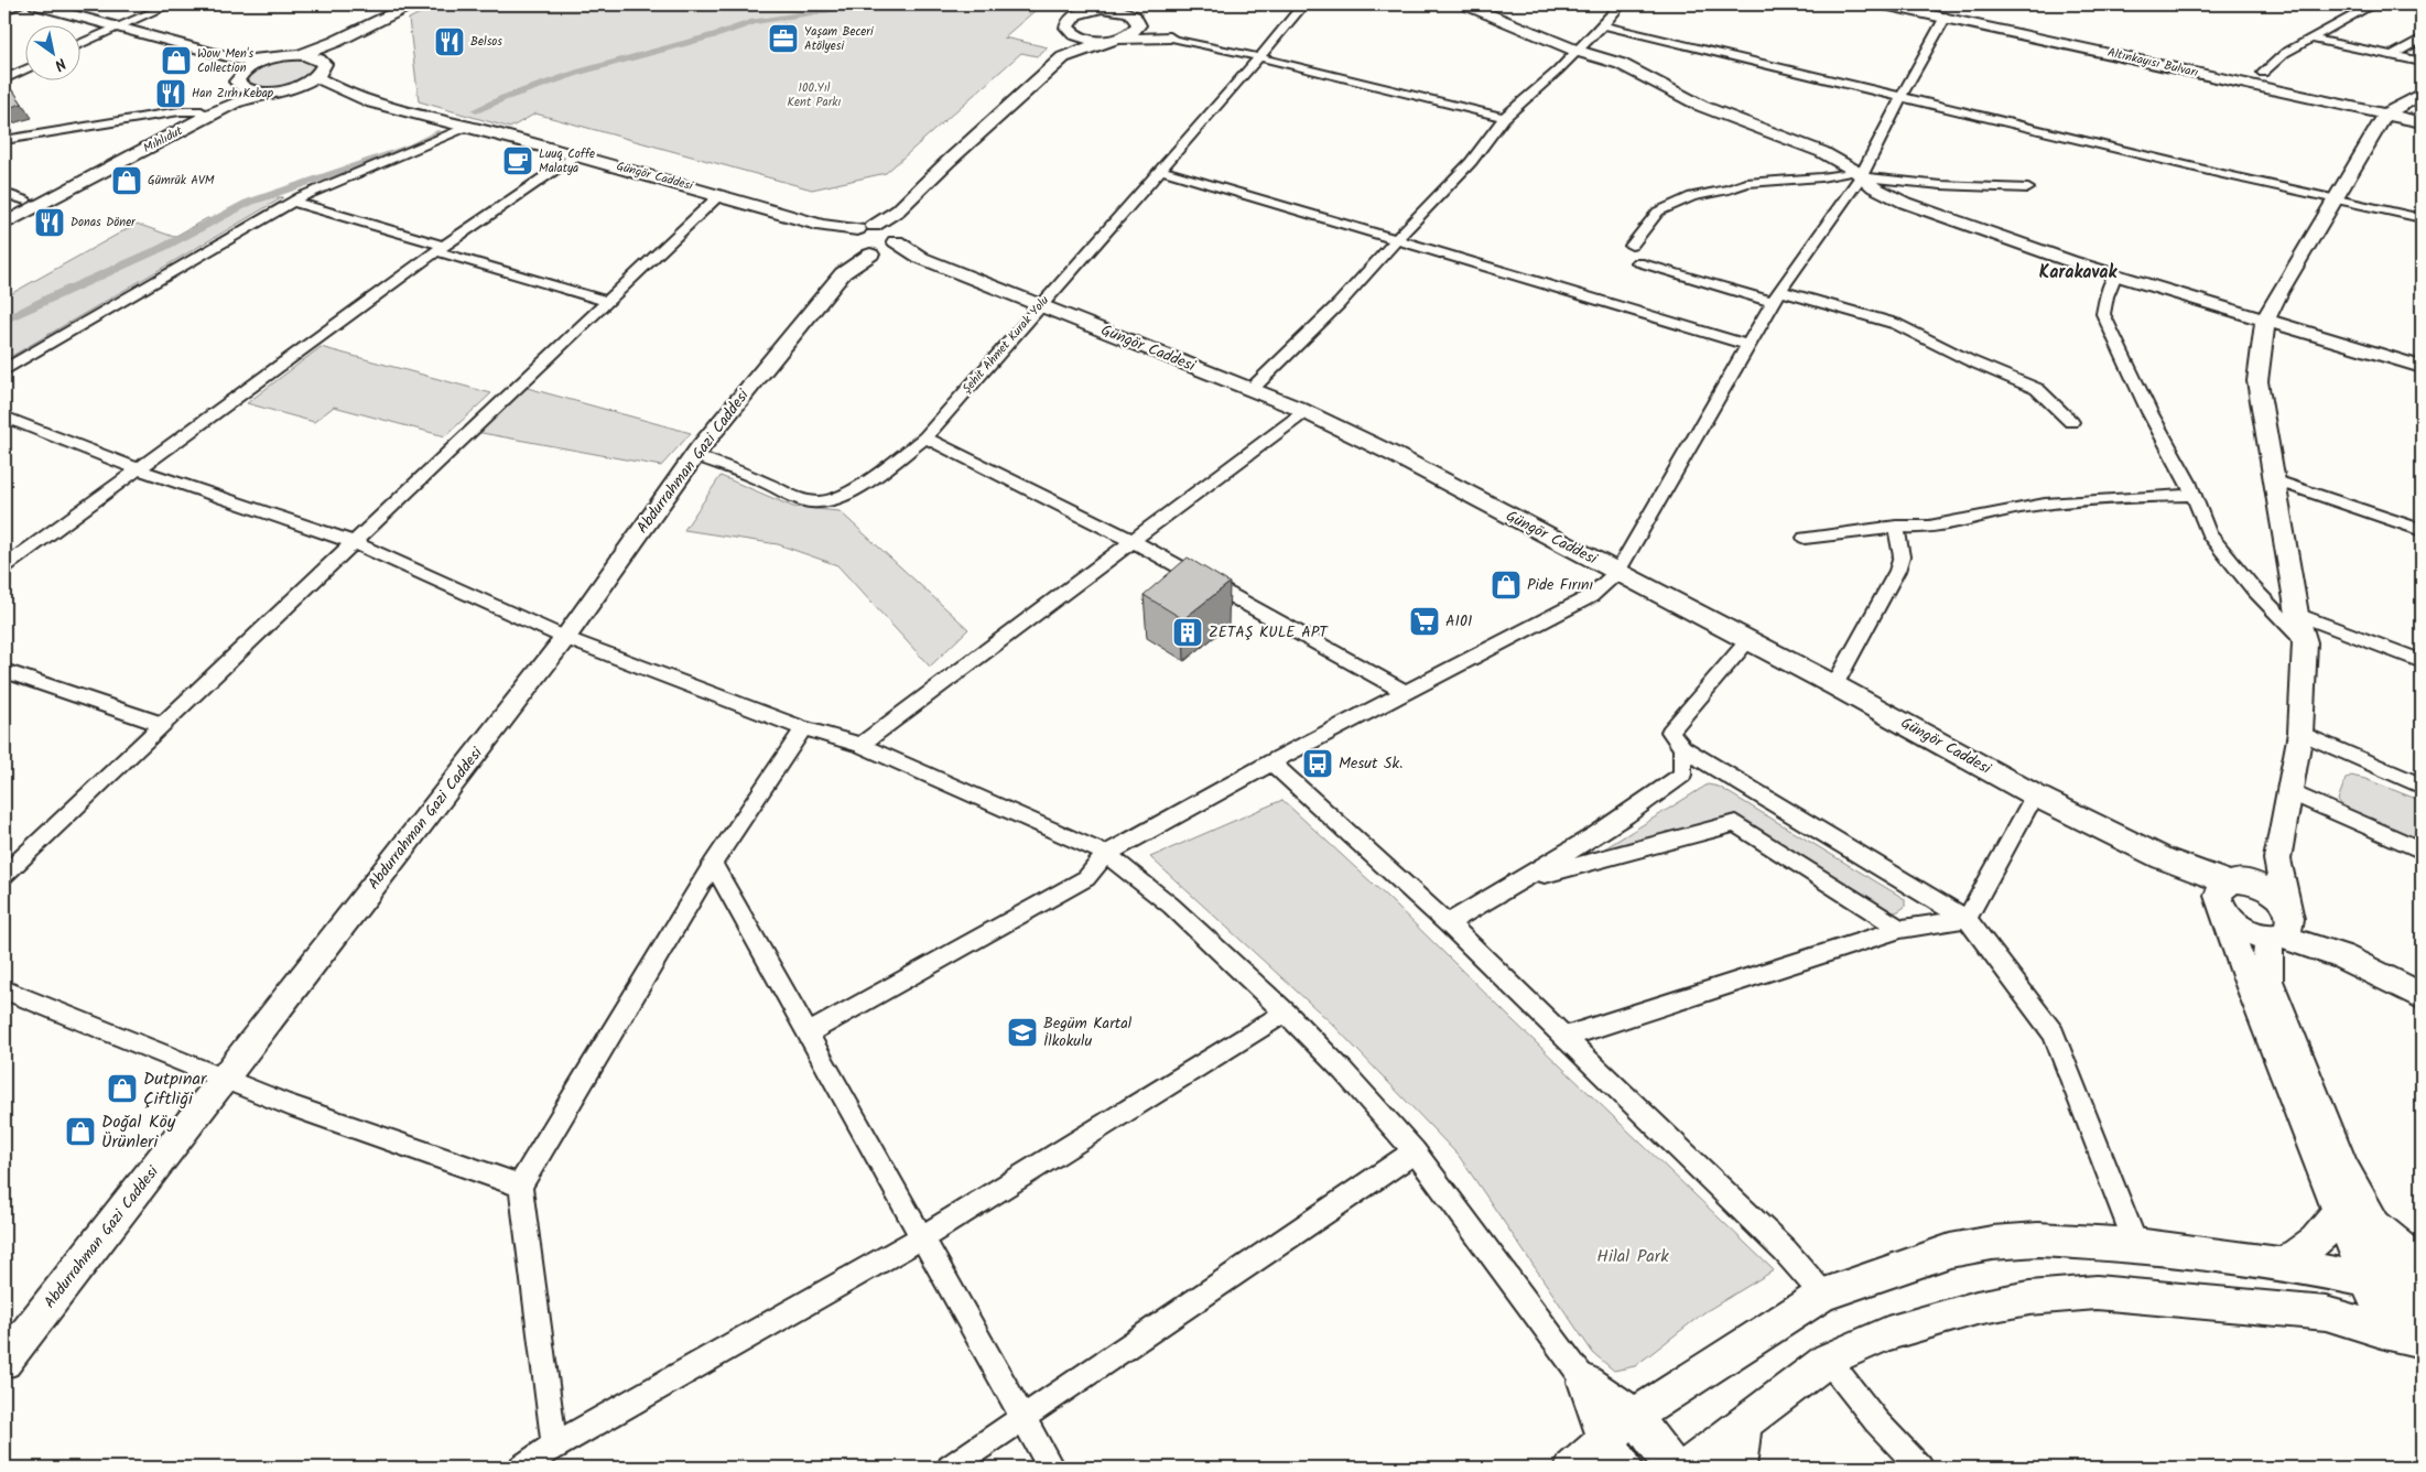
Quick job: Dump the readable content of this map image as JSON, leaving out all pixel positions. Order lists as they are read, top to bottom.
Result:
{
  "streets": {
    "main road": [
      "Altınkayısı Bulvarı",
      "Mıhlıdut",
      "Güngör Caddesi",
      "Abdurrahman Gazi Caddesi"
    ],
    "street": ["Şehit Ahmet Kurak Yolu"]
  },
  "crossings": [
    ["Güngör Caddesi", "Şehit Ahmet Kurak Yolu"],
    ["Güngör Caddesi", "Abdurrahman Gazi Caddesi"],
    ["Şehit Ahmet Kurak Yolu", "Abdurrahman Gazi Caddesi"]
  ],
  "districts": ["Karakavak"],
  "parks": ["100.Yıl Kent Parkı", "Hilal Park"],
  "places": {
    "office": ["Yaşam Beceri Atölyesi"],
    "restaurant": ["Belsos", "Han Zırh Kebap", "Donas Döner"],
    "shop": [
      "Wow Men's Collection",
      "Gümrük AVM",
      "Pide Fırını",
      "Dutpınar Çiftliği",
      "Doğal Köy Ürünleri"
    ],
    "cafe": ["Luuq Coffe Malatya"],
    "supermarket": ["A101"],
    "building": ["ZETAŞ KULE APT"],
    "bus stop": ["Mesut Sk."],
    "school or university": ["Begüm Kartal İlkokulu"]
  },
  "north": "bottom right"
}
